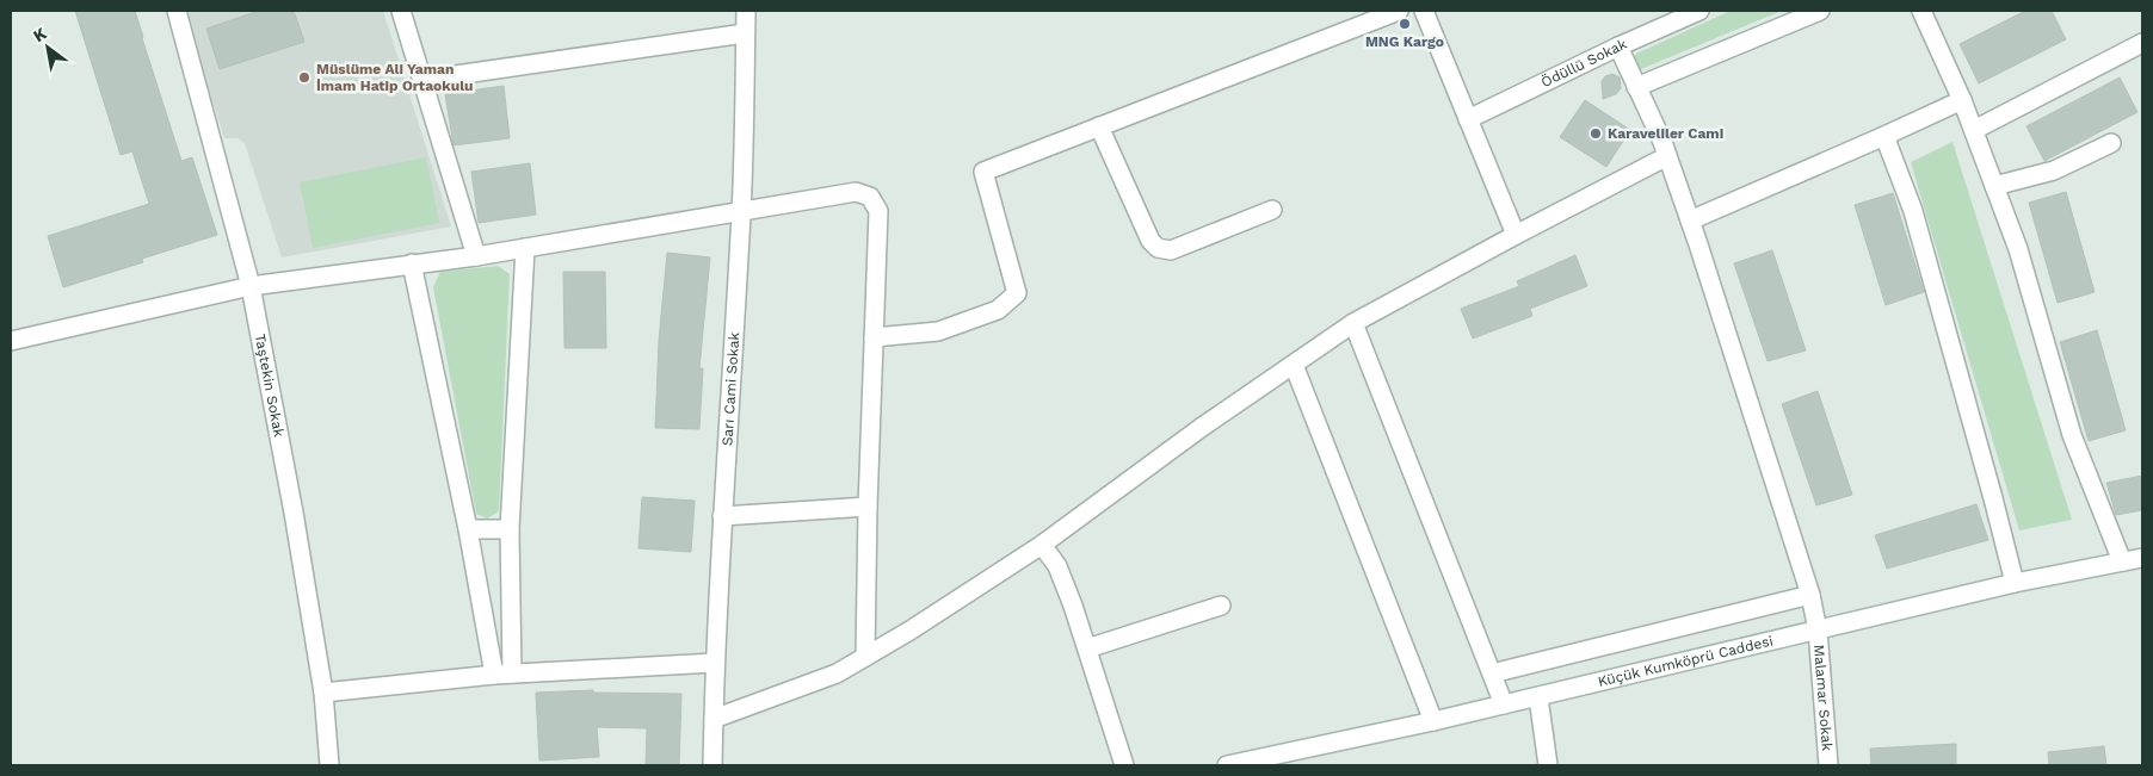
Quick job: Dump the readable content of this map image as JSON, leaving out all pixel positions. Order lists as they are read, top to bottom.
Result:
{
  "streets": {
    "street": [
      "Ödüllü Sokak",
      "Taştekin Sokak",
      "Sarı Cami Sokak",
      "Küçük Kumköprü Caddesi",
      "Malamar Sokak"
    ]
  },
  "crossings": [
    ["Ödüllü Sokak", "Malamar Sokak"],
    ["Küçük Kumköprü Caddesi", "Malamar Sokak"]
  ],
  "places": ["MNG Kargo", "Müslüme Ali Yaman İmam Hatip Ortaokulu", "Karaveliler Cami"],
  "north": "top left"
}
